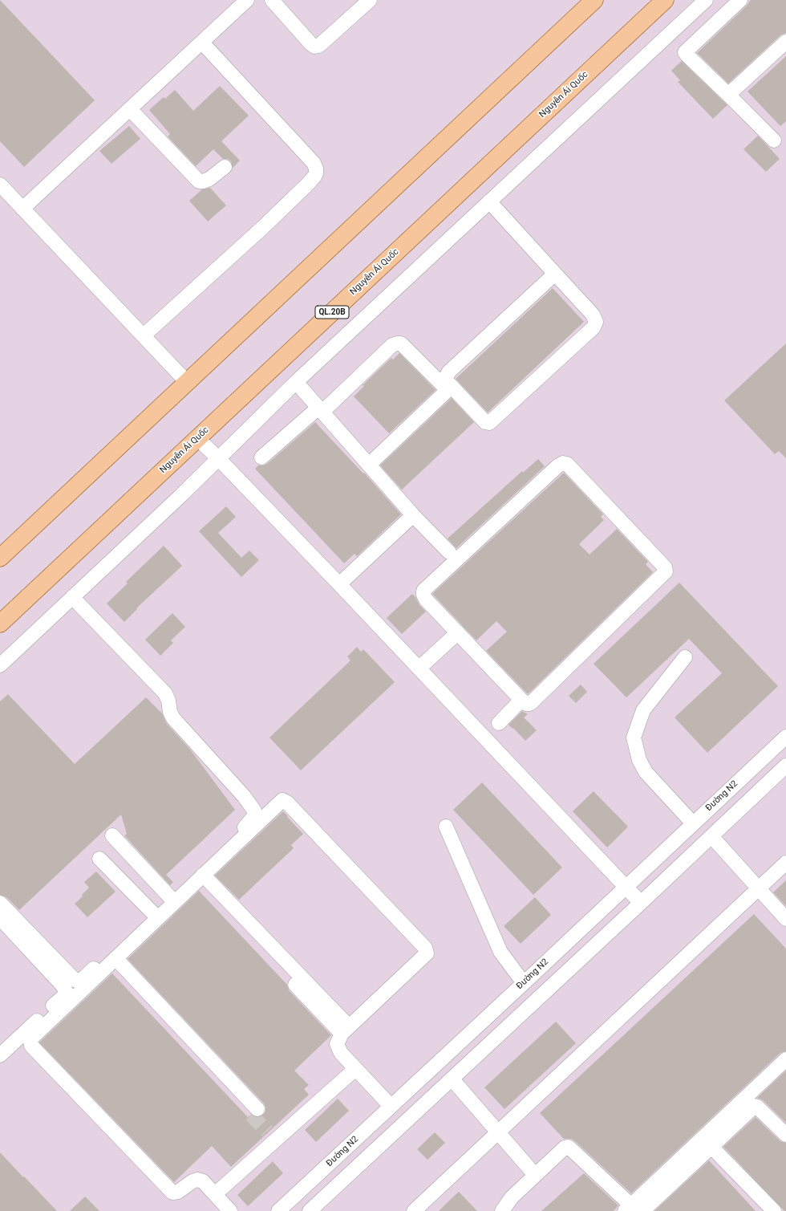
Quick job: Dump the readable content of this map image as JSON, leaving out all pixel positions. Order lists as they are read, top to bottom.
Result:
{
  "streets": {
    "main road": ["Nguyễn Ái Quốc", "QL.20B"],
    "street": ["Đường N2"]
  }
}
